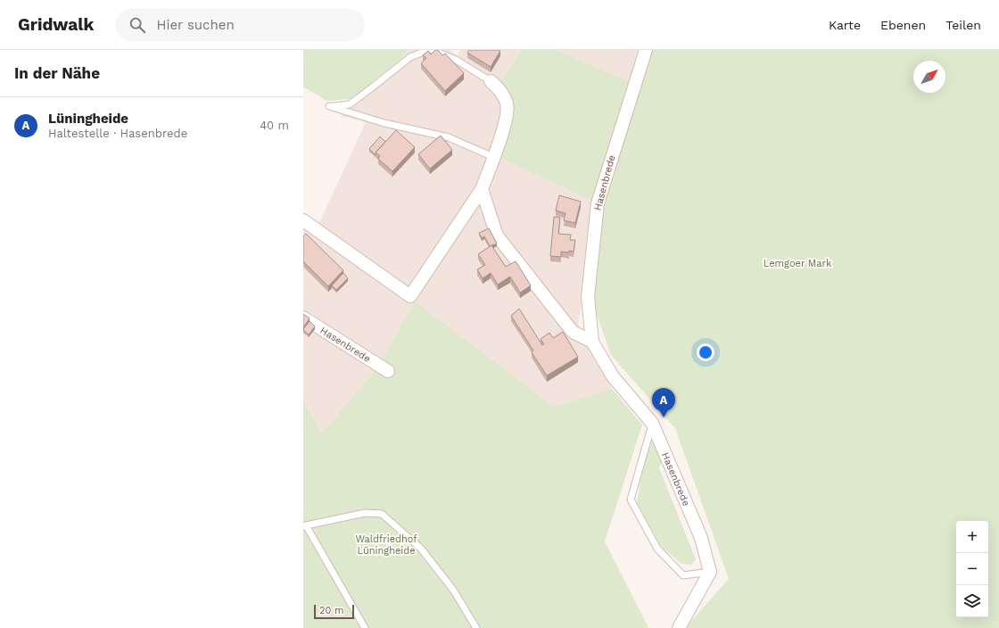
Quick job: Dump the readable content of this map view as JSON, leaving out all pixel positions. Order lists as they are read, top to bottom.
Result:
{
  "streets": {
    "street": ["Hasenbrede"]
  },
  "parks": ["Lemgoer Mark", "Waldfriedhof Lüningheide"],
  "scale_bar": "20 m",
  "north": "top right",
  "page": {
    "header": "Gridwalk",
    "search": "Hier suchen",
    "nav": ["Karte", "Ebenen", "Teilen"],
    "heading": "In der Nähe",
    "list": [
      {
        "mark": "A",
        "name": "Lüningheide",
        "note": "Haltestelle · Hasenbrede",
        "value": "40 m"
      }
    ],
    "pins": "A",
    "map_buttons": ["+", "−"],
    "scale": "20 m"
  }
}
